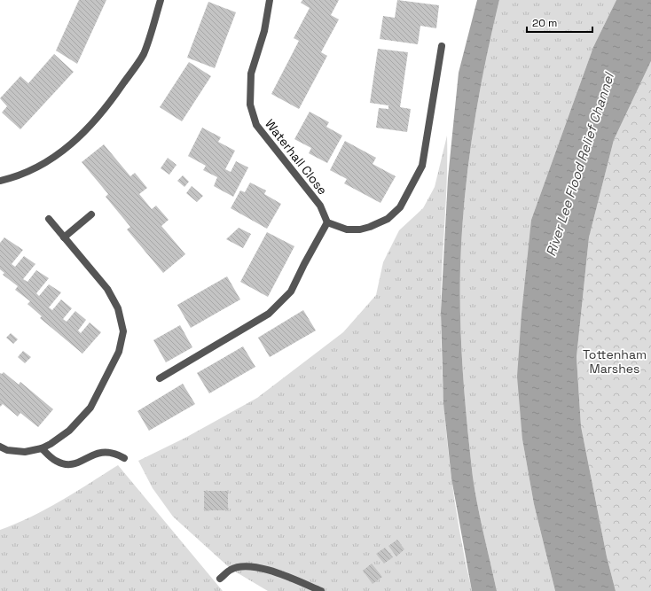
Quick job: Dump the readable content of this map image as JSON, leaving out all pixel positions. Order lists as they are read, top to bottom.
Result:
{
  "streets": {
    "street": ["Waterhall Close"]
  },
  "water": ["River Lee Flood Relief Channel"],
  "parks": ["Tottenham Marshes"],
  "scale_bar": "20 m"
}
